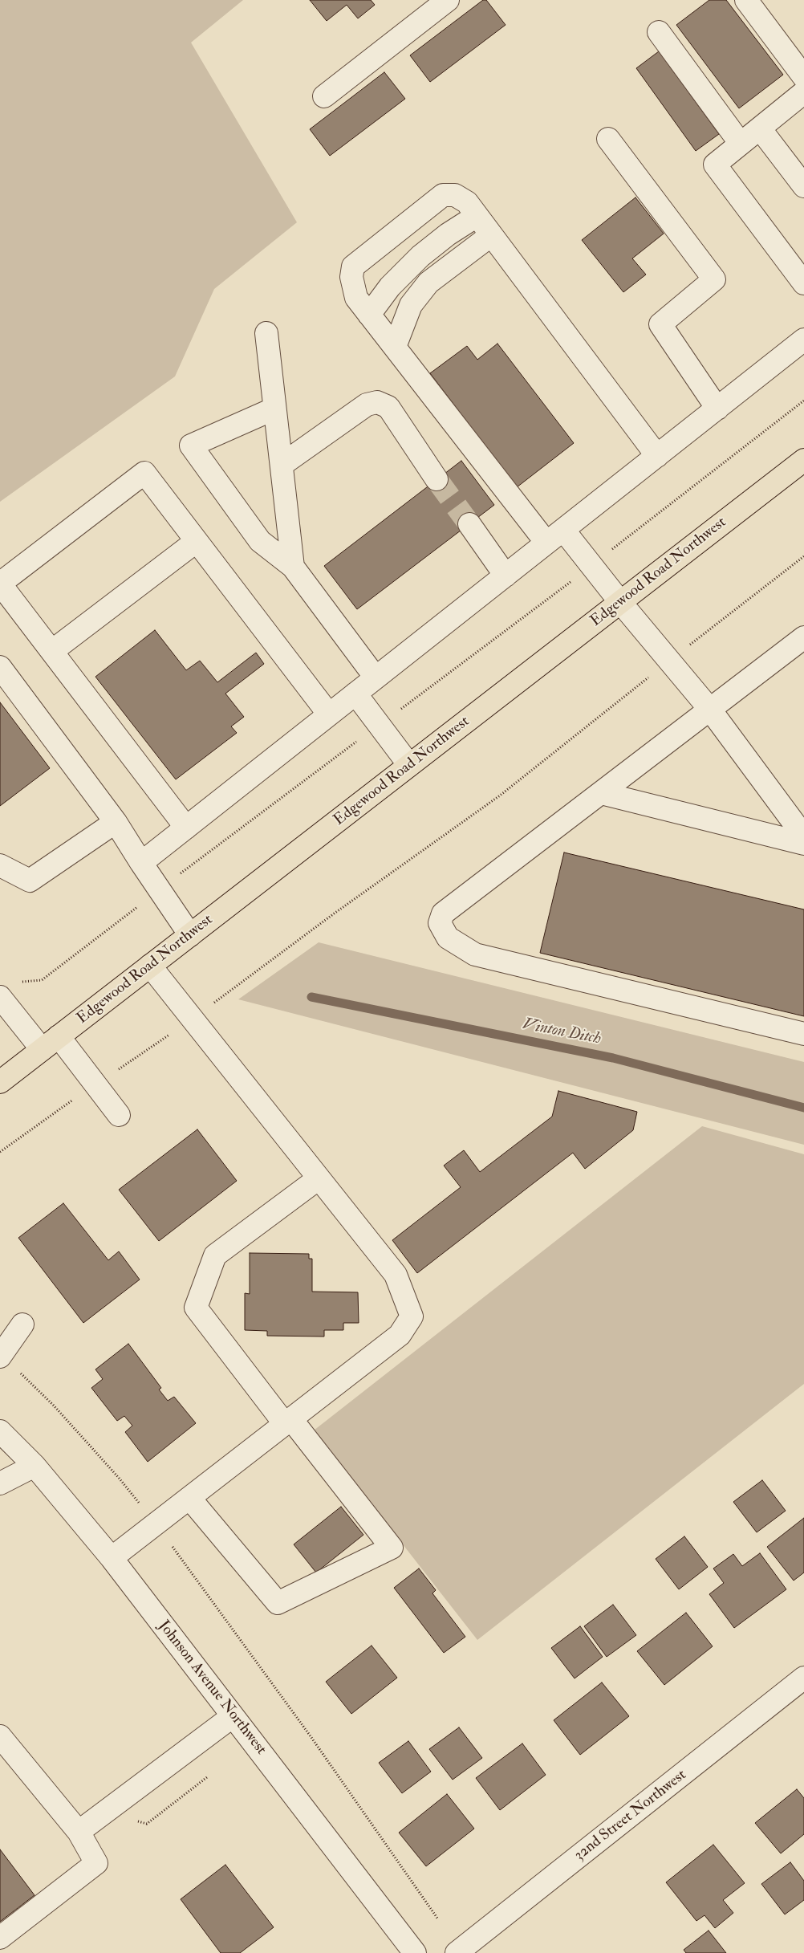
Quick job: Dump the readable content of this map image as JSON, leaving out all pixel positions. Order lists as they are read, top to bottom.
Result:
{
  "streets": {
    "main road": ["Edgewood Road Northwest"],
    "street": ["Johnson Avenue Northwest", "32nd Street Northwest"]
  },
  "water": ["Vinton Ditch"]
}
